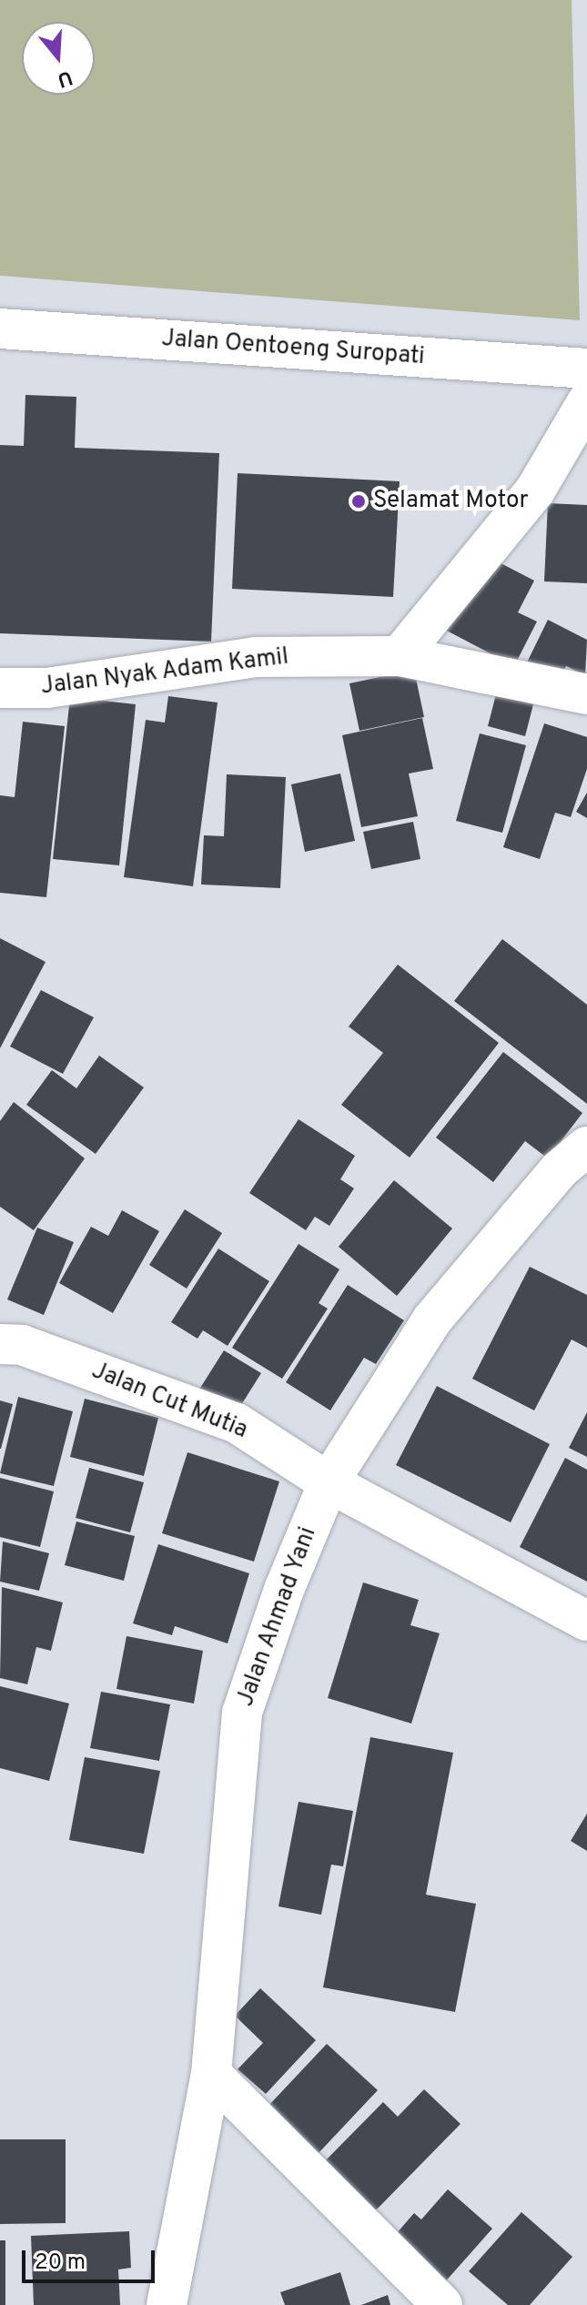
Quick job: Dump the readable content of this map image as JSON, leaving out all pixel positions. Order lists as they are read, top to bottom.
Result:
{
  "streets": {
    "street": [
      "Jalan Oentoeng Suropati",
      "Jalan Nyak Adam Kamil",
      "Jalan Cut Mutia",
      "Jalan Ahmad Yani"
    ]
  },
  "crossings": [
    ["Jalan Cut Mutia", "Jalan Ahmad Yani"]
  ],
  "places": ["Selamat Motor"],
  "scale_bar": "20 m",
  "north": "bottom"
}
